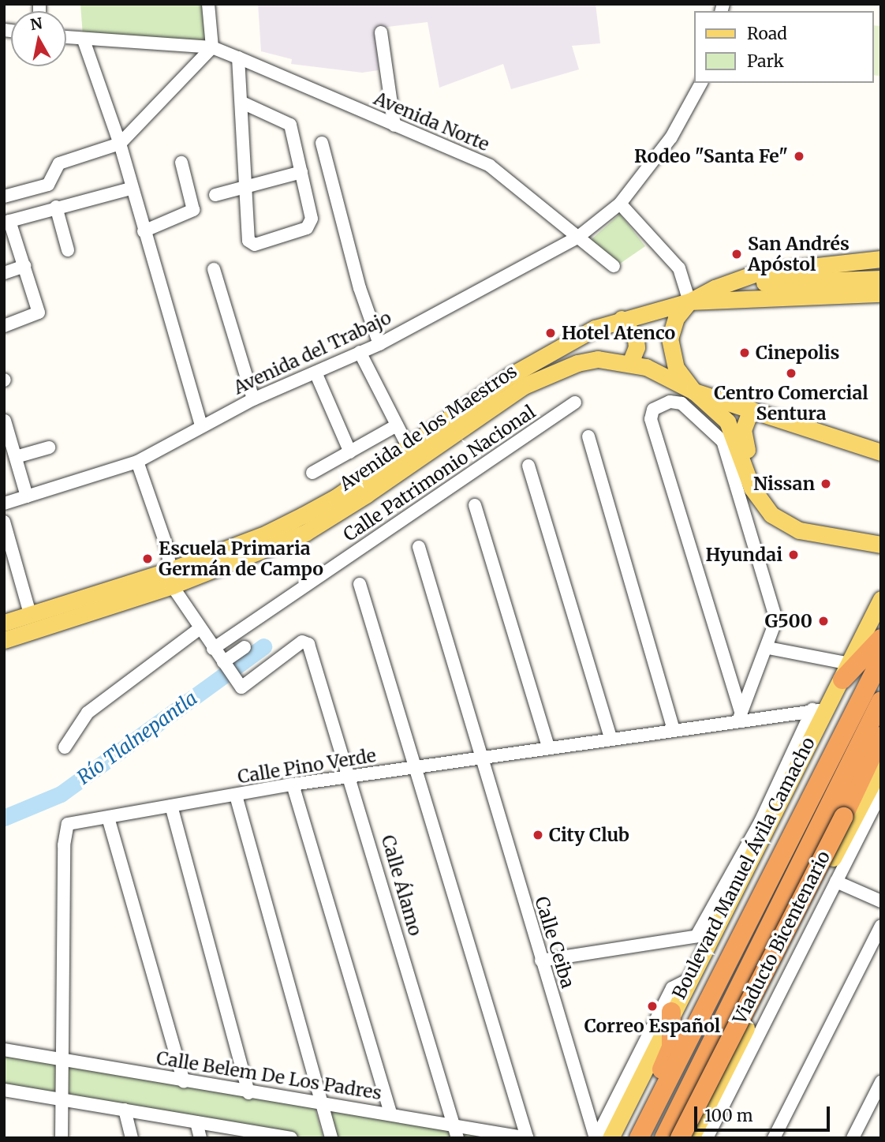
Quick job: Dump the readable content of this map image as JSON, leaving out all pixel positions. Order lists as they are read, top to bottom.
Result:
{
  "streets": {
    "highway": ["Boulevard Manuel Ávila Camacho", "Viaducto Bicentenario"],
    "main road": ["Avenida de los Maestros"],
    "street": [
      "Avenida Norte",
      "Avenida del Trabajo",
      "Calle Patrimonio Nacional",
      "Calle Pino Verde",
      "Calle Álamo",
      "Calle Ceiba",
      "Calle Belem De Los Padres"
    ]
  },
  "crossings": [
    ["Avenida Norte", "Avenida del Trabajo"],
    ["Calle Pino Verde", "Boulevard Manuel Ávila Camacho"],
    ["Calle Pino Verde", "Calle Álamo"],
    ["Calle Pino Verde", "Calle Ceiba"],
    ["Calle Pino Verde", "Calle Belem De Los Padres"],
    ["Calle Álamo", "Calle Belem De Los Padres"]
  ],
  "water": ["Río Tlalnepantla"],
  "places": [
    "Rodeo \"Santa Fe\"",
    "San Andrés Apóstol",
    "Hotel Atenco",
    "Cinepolis",
    "Centro Comercial Sentura",
    "Nissan",
    "Hyundai",
    "Escuela Primaria Germán de Campo",
    "G500",
    "City Club",
    "Correo Español"
  ],
  "legend": ["Road", "Park"],
  "scale_bar": "100 m",
  "north": "top"
}
